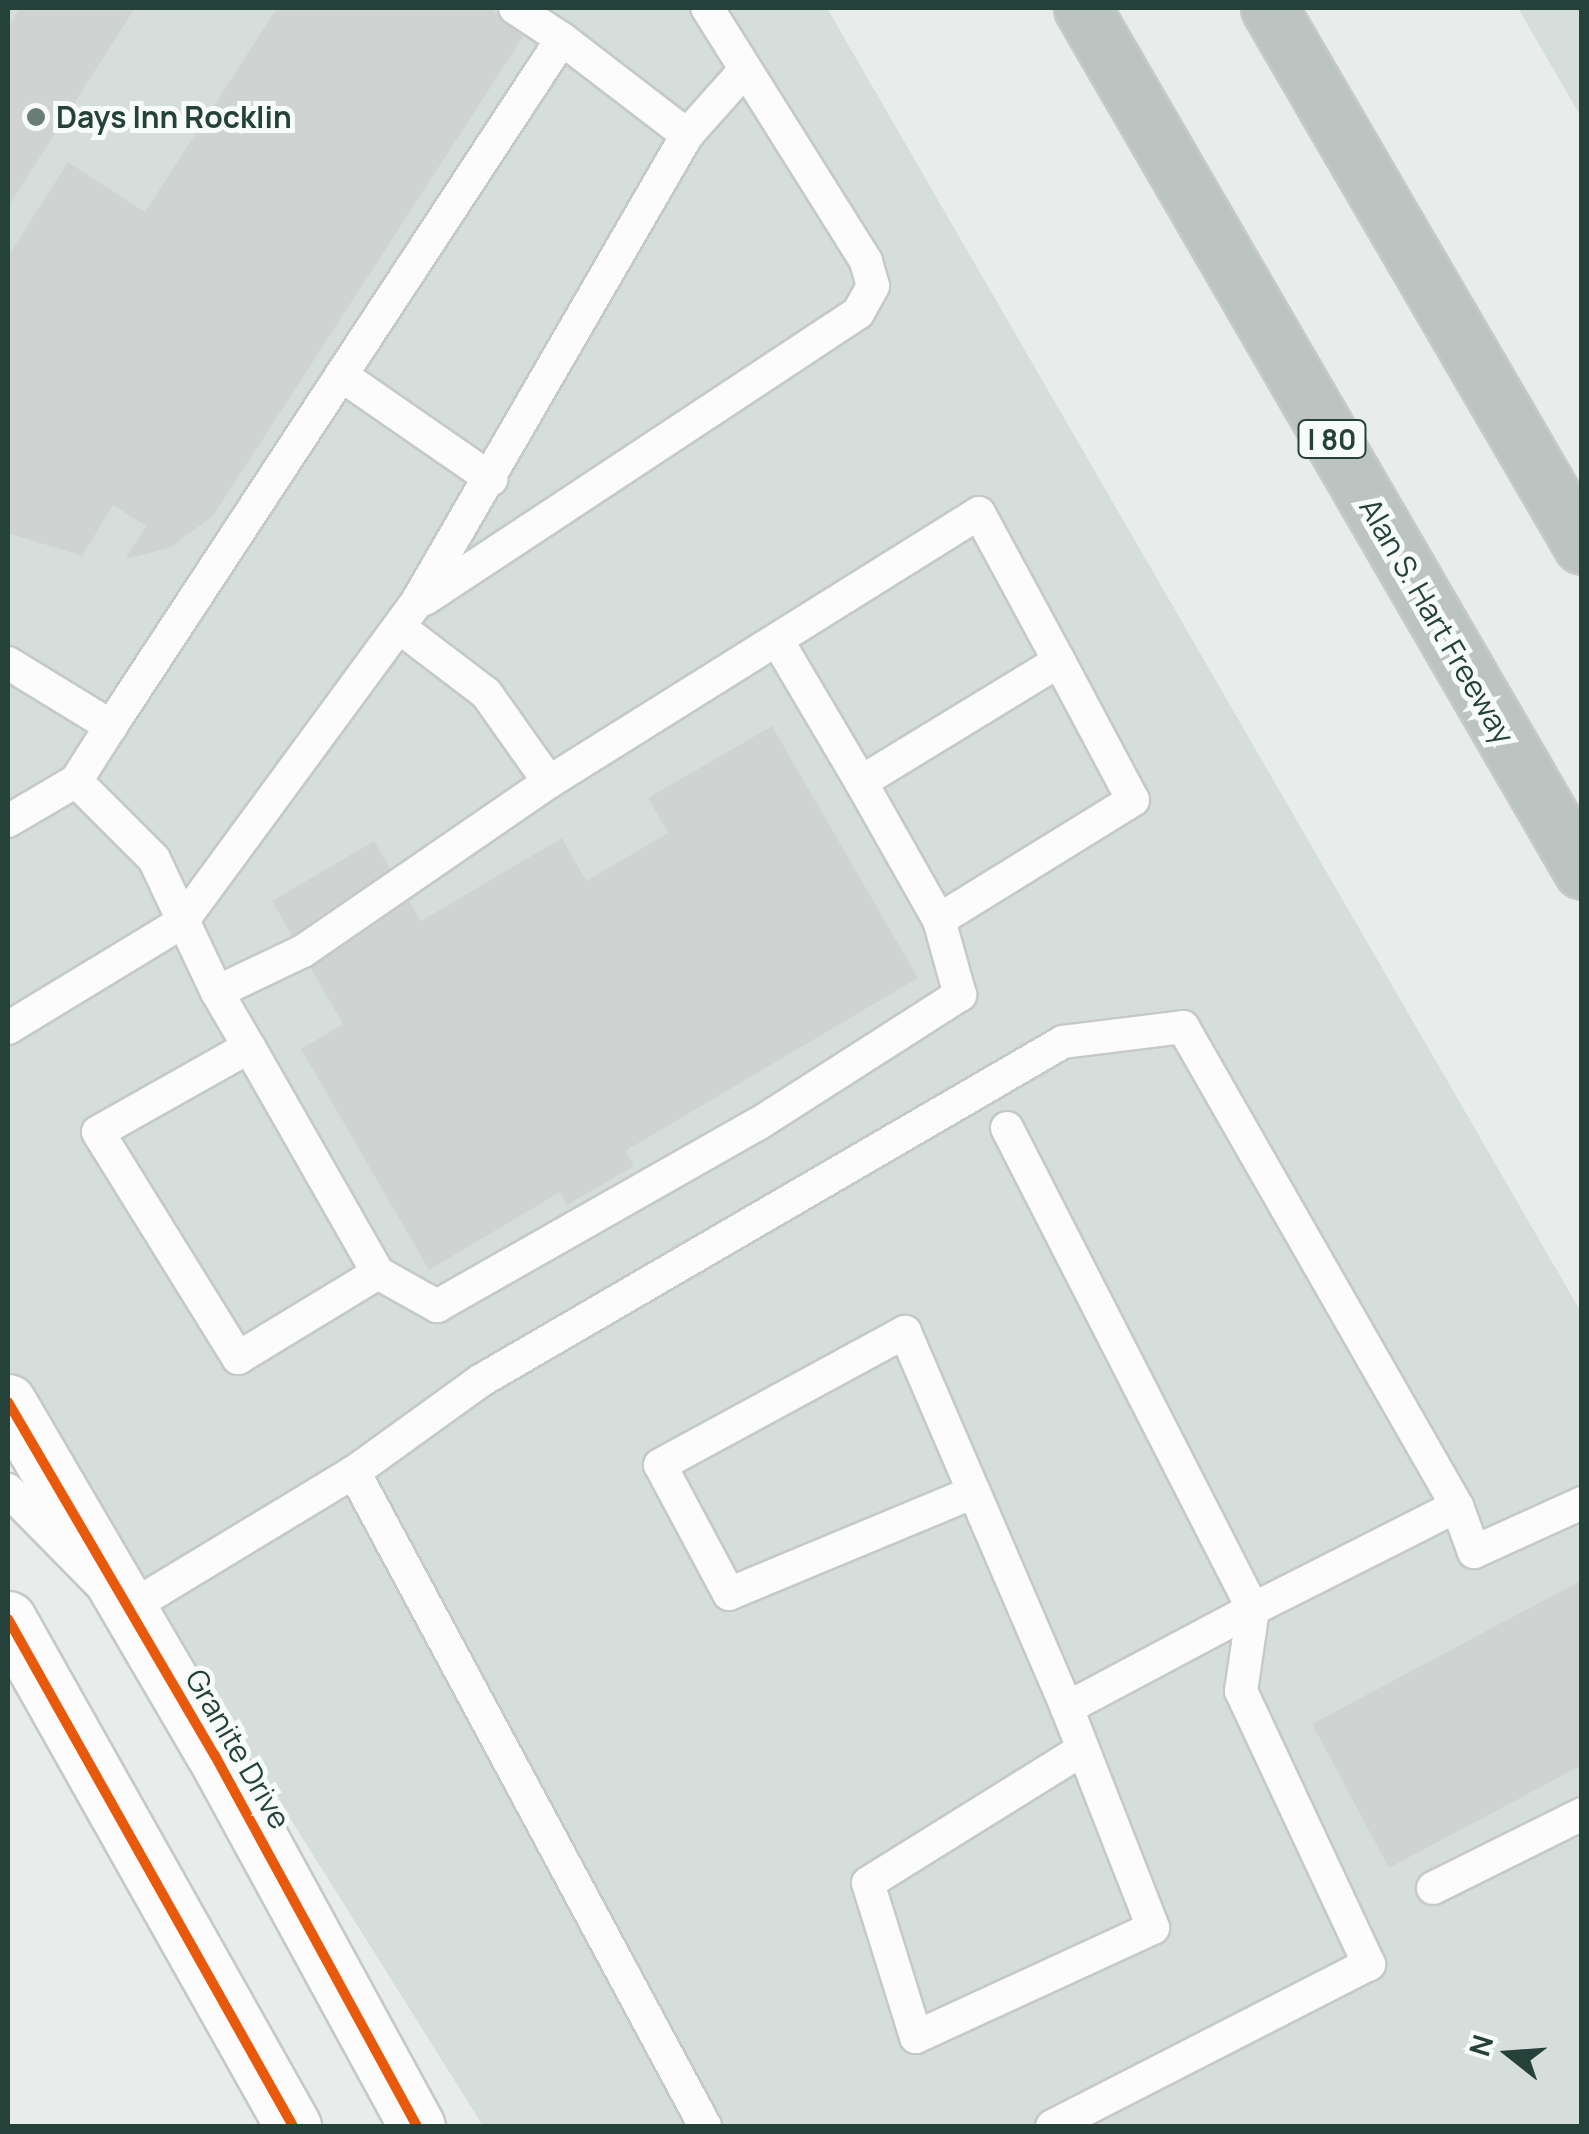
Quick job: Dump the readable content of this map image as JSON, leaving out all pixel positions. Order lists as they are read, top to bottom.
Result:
{
  "streets": {
    "highway": ["I 80", "Alan S. Hart Freeway"],
    "street": ["Granite Drive"]
  },
  "places": ["Days Inn Rocklin"],
  "north": "left"
}
